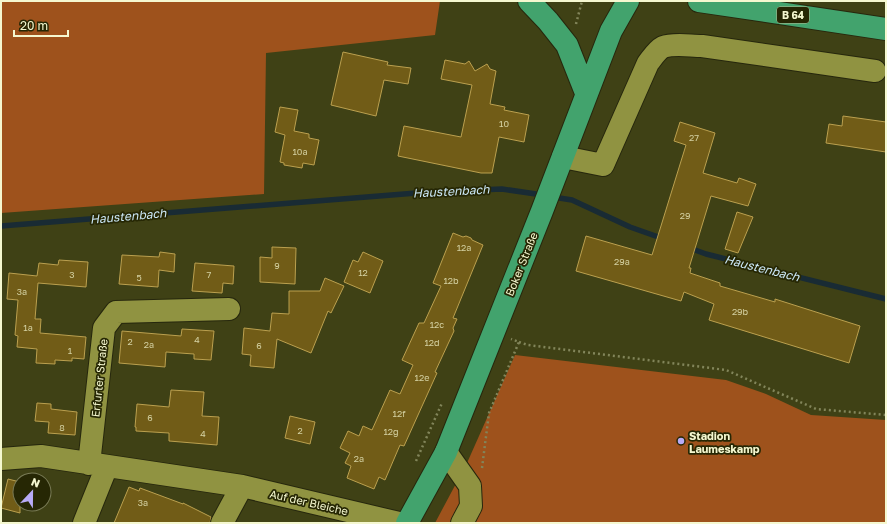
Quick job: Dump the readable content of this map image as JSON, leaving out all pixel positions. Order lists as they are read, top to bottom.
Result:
{
  "streets": {
    "main road": ["B 64", "Boker Straße"],
    "street": ["Erfurter Straße", "Auf der Bleiche"]
  },
  "crossings": [
    ["Erfurter Straße", "Auf der Bleiche"]
  ],
  "water": ["Haustenbach"],
  "places": ["Stadion Laumeskamp"],
  "house_numbers": [
    "10",
    "27",
    "10a",
    "29",
    "12a",
    "29a",
    "9",
    "12",
    "3",
    "7",
    "5",
    "12b",
    "3a",
    "29b",
    "12c",
    "1a",
    "4",
    "2",
    "12d",
    "2a",
    "6",
    "1",
    "12e",
    "12f",
    "6",
    "8",
    "2",
    "12g",
    "4",
    "2a",
    "3a"
  ],
  "scale_bar": "20 m",
  "north": "top"
}
